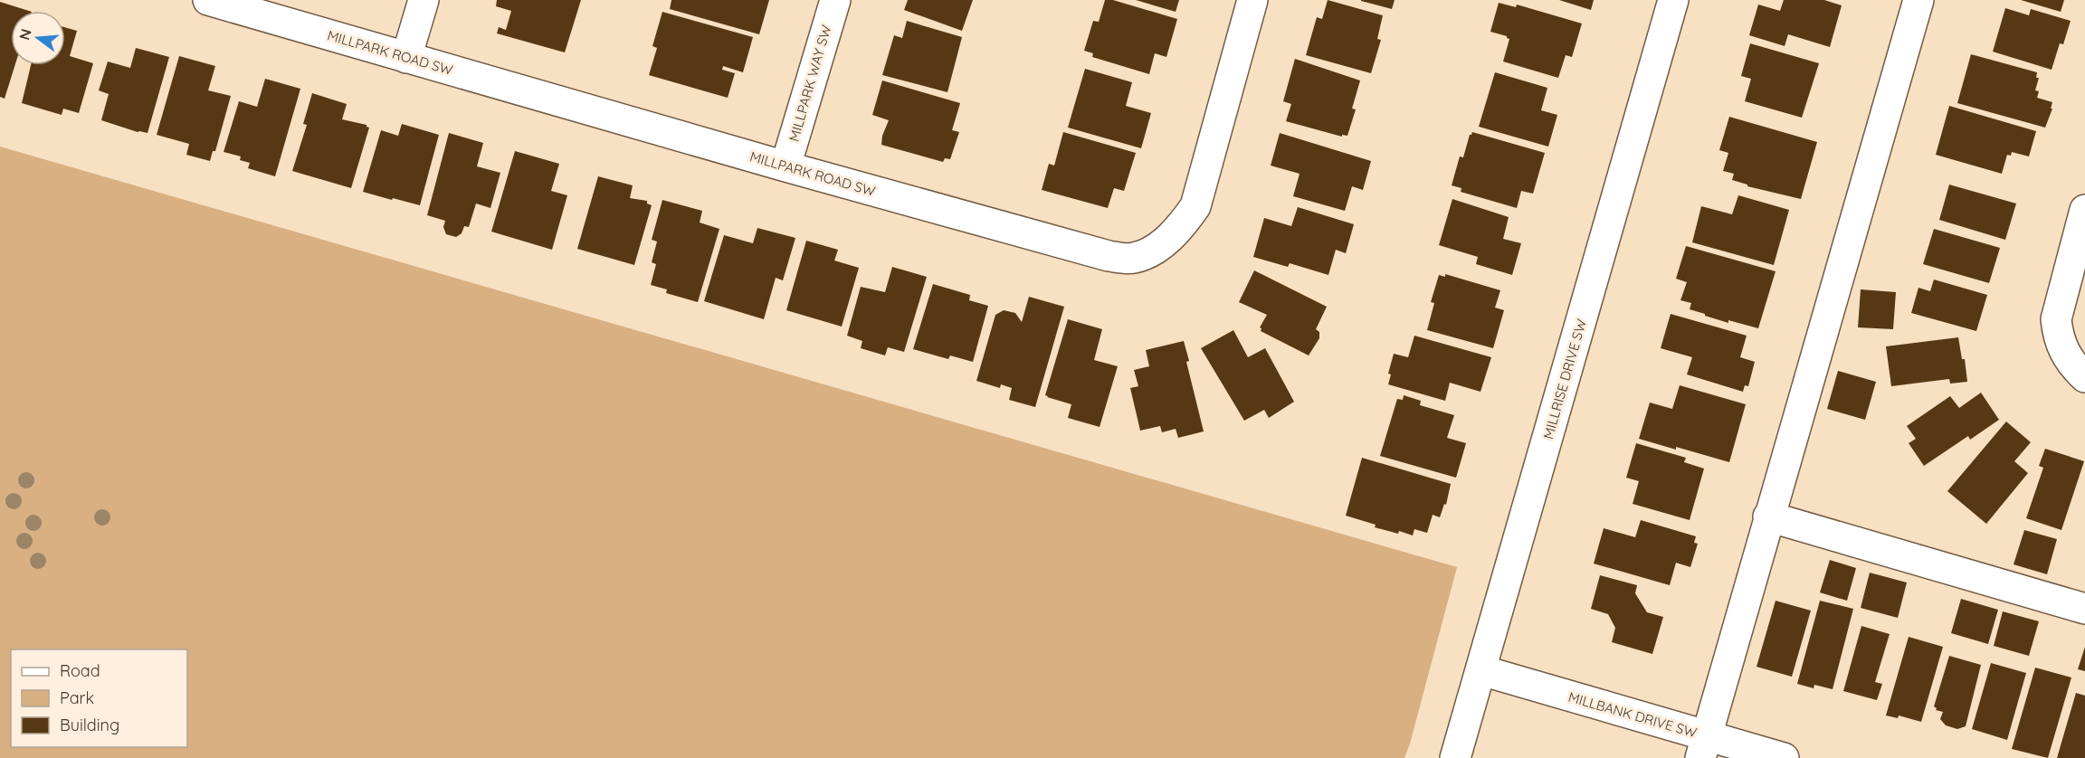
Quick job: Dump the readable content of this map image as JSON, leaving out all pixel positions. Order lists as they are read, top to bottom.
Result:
{
  "streets": {
    "street": [
      "MILLPARK ROAD SW",
      "MILLPARK WAY SW",
      "MILLRISE DRIVE SW",
      "MILLBANK DRIVE SW"
    ]
  },
  "crossings": [
    ["MILLPARK ROAD SW", "MILLPARK WAY SW"],
    ["MILLRISE DRIVE SW", "MILLBANK DRIVE SW"]
  ],
  "legend": ["Road", "Park", "Building"],
  "north": "left"
}
